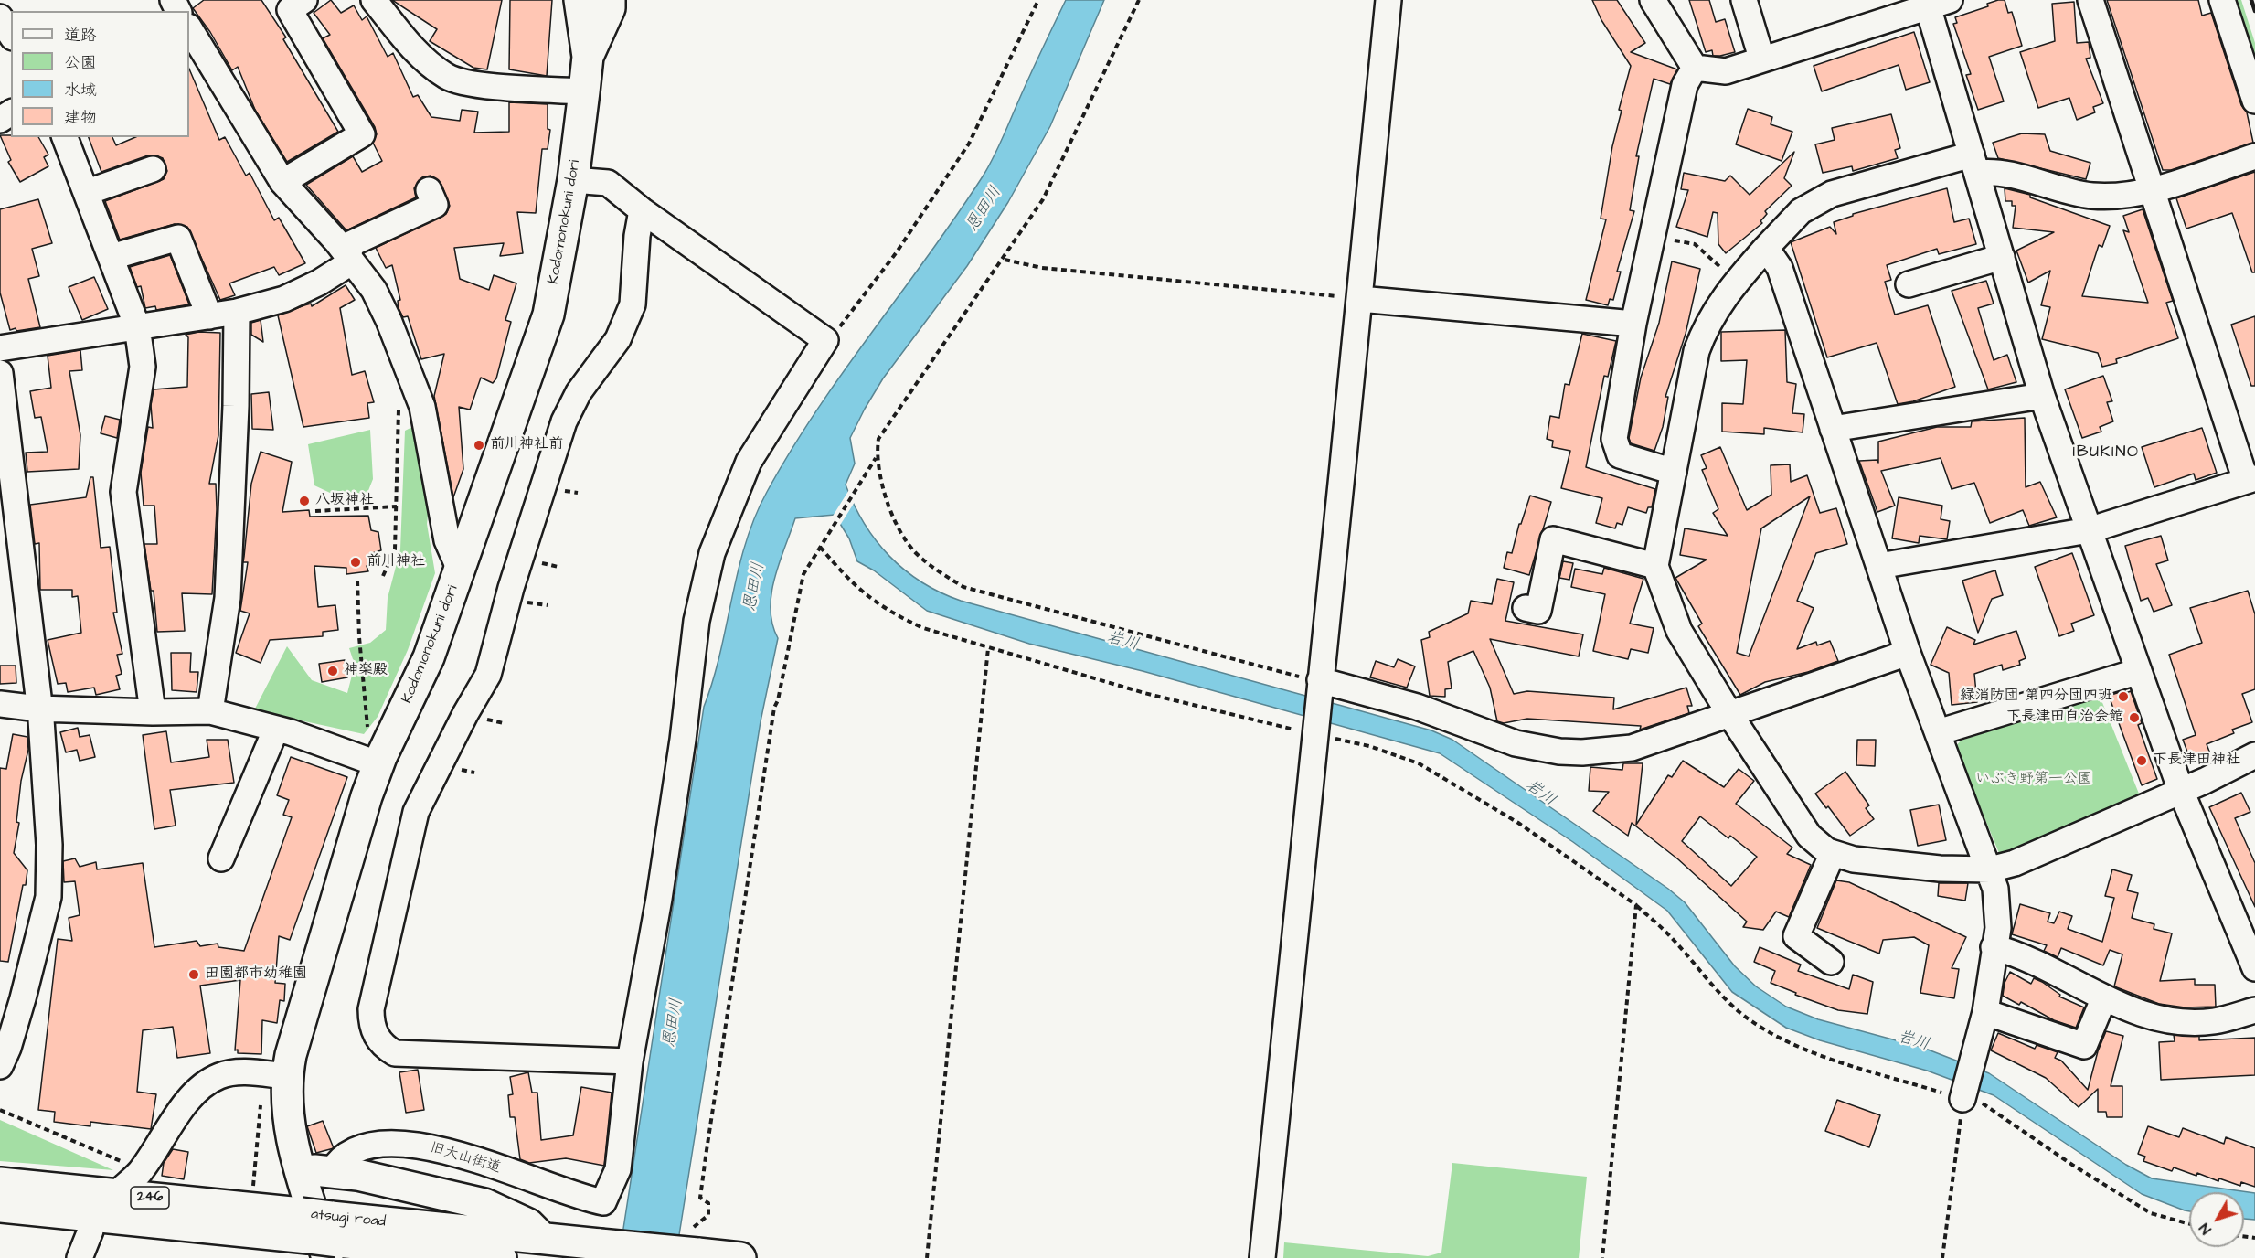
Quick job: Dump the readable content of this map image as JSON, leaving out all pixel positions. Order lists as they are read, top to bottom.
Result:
{
  "streets": {
    "main road": ["Kodomonokuni dori", "246", "atsugi road"],
    "street": ["旧大山街道"]
  },
  "crossings": [
    ["Kodomonokuni dori", "atsugi road"],
    ["246", "atsugi road"]
  ],
  "districts": ["IBUKINO"],
  "water": ["恩田川", "岩川"],
  "parks": ["いぶき野第一公園"],
  "places": [
    "前川神社前",
    "八坂神社",
    "前川神社",
    "神楽殿",
    "緑消防団 第四分団四班",
    "下長津田自治会館",
    "下長津田神社",
    "田園都市幼稚園"
  ],
  "legend": [
    "道路",
    "公園",
    "水域",
    "建物"
  ],
  "north": "bottom left"
}
